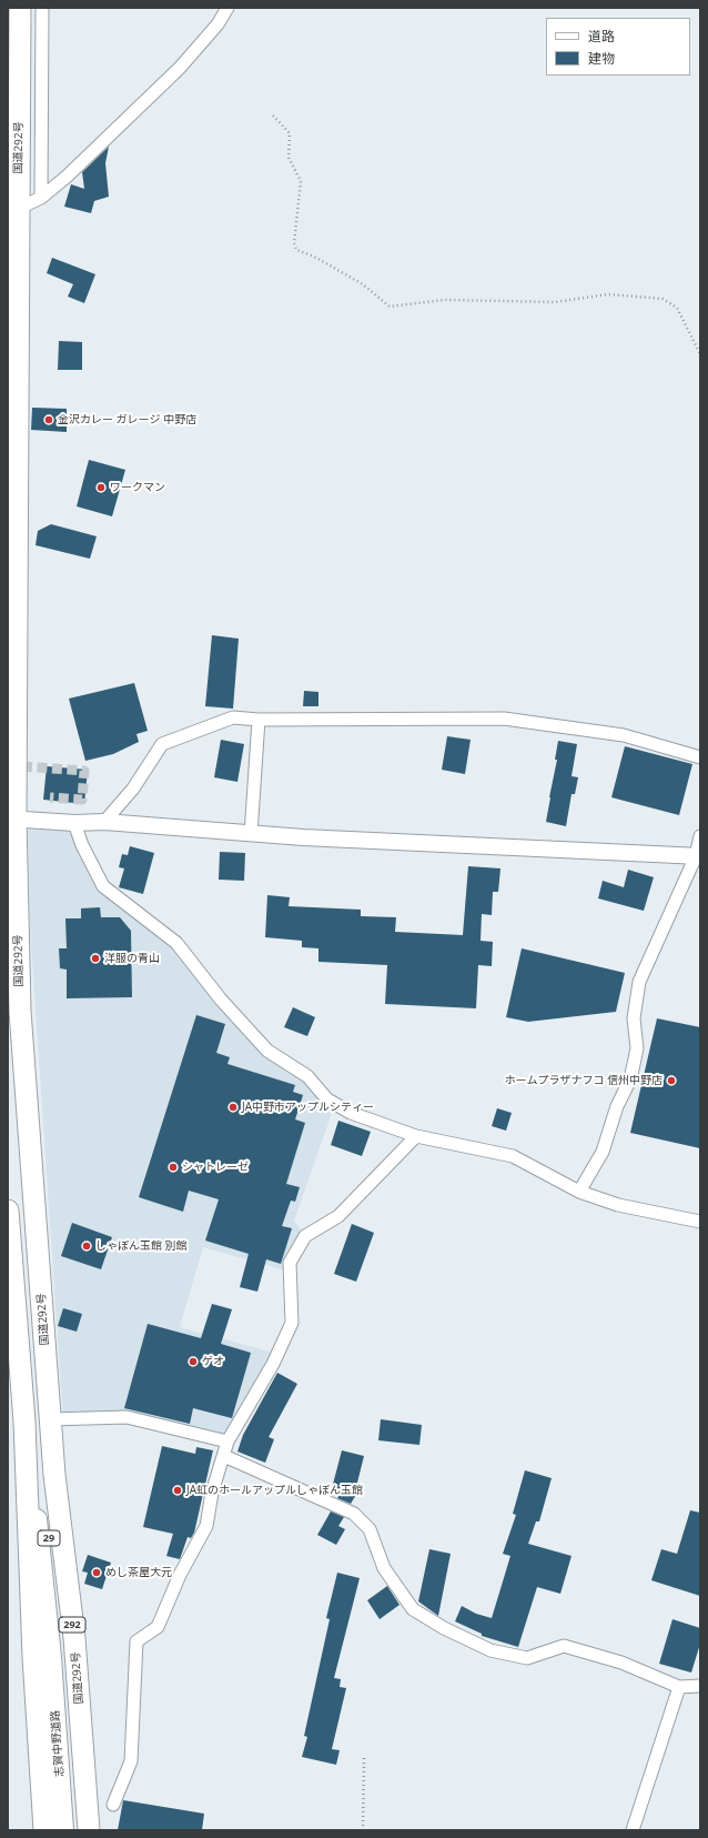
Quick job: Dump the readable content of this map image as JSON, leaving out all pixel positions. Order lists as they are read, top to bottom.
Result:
{
  "streets": {
    "highway": ["国道292号", "292"],
    "main road": ["29", "志賀中野道路"]
  },
  "crossings": [
    ["国道292号", "29"],
    ["29", "志賀中野道路"]
  ],
  "places": [
    "金沢カレー ガレージ 中野店",
    "ワークマン",
    "洋服の青山",
    "ホームプラザナフコ 信州中野店",
    "JA中野市アップルシティー",
    "シャトレーゼ",
    "しゃぼん玉館 別館",
    "ゲオ",
    "JA虹のホールアップルしゃぼん玉館",
    "めし茶屋大元"
  ],
  "legend": ["道路", "建物"]
}
